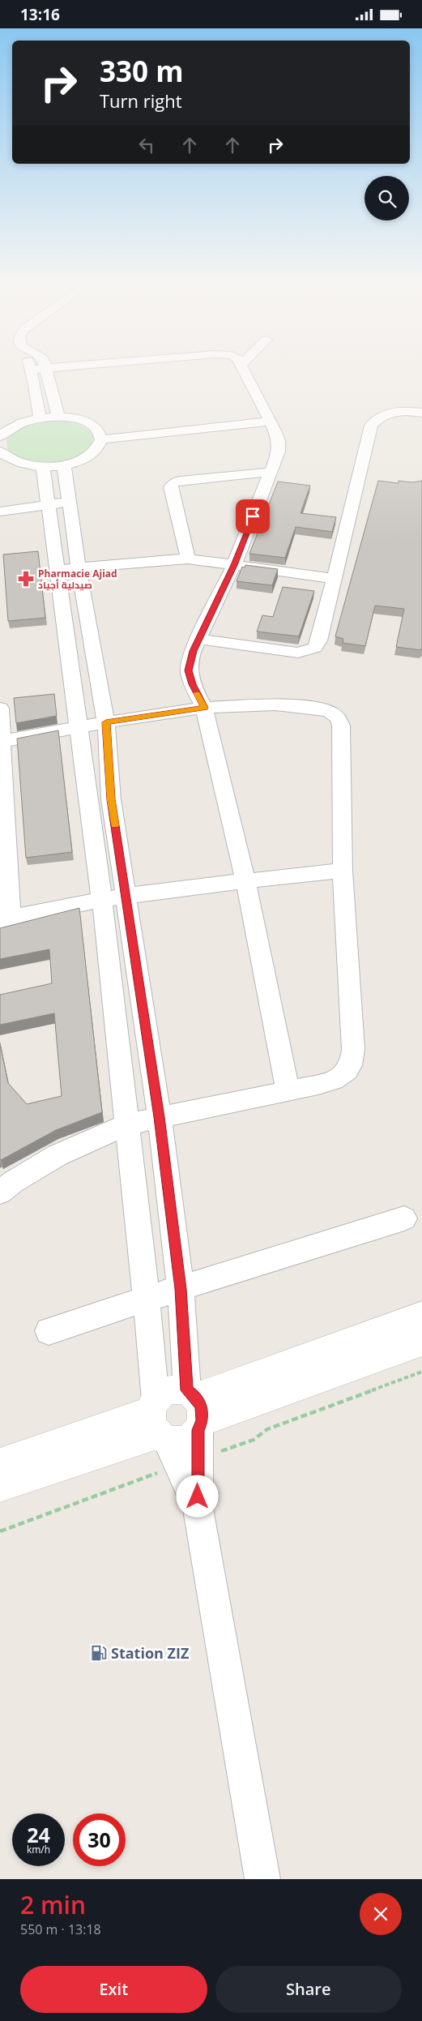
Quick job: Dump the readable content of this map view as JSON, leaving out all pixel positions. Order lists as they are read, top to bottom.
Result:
{
  "places": {
    "pharmacy": ["Pharmacie Ajiad صيدلية أجياد"],
    "fuel station": ["Station ZIZ"]
  },
  "page": {
    "status": "13:16",
    "turn": ["330 m", "Turn right"],
    "speed": "24 km/h",
    "limit": "30",
    "heading": ["2 min", "550 m · 13:18"],
    "buttons": ["Exit", "Share"]
  }
}
